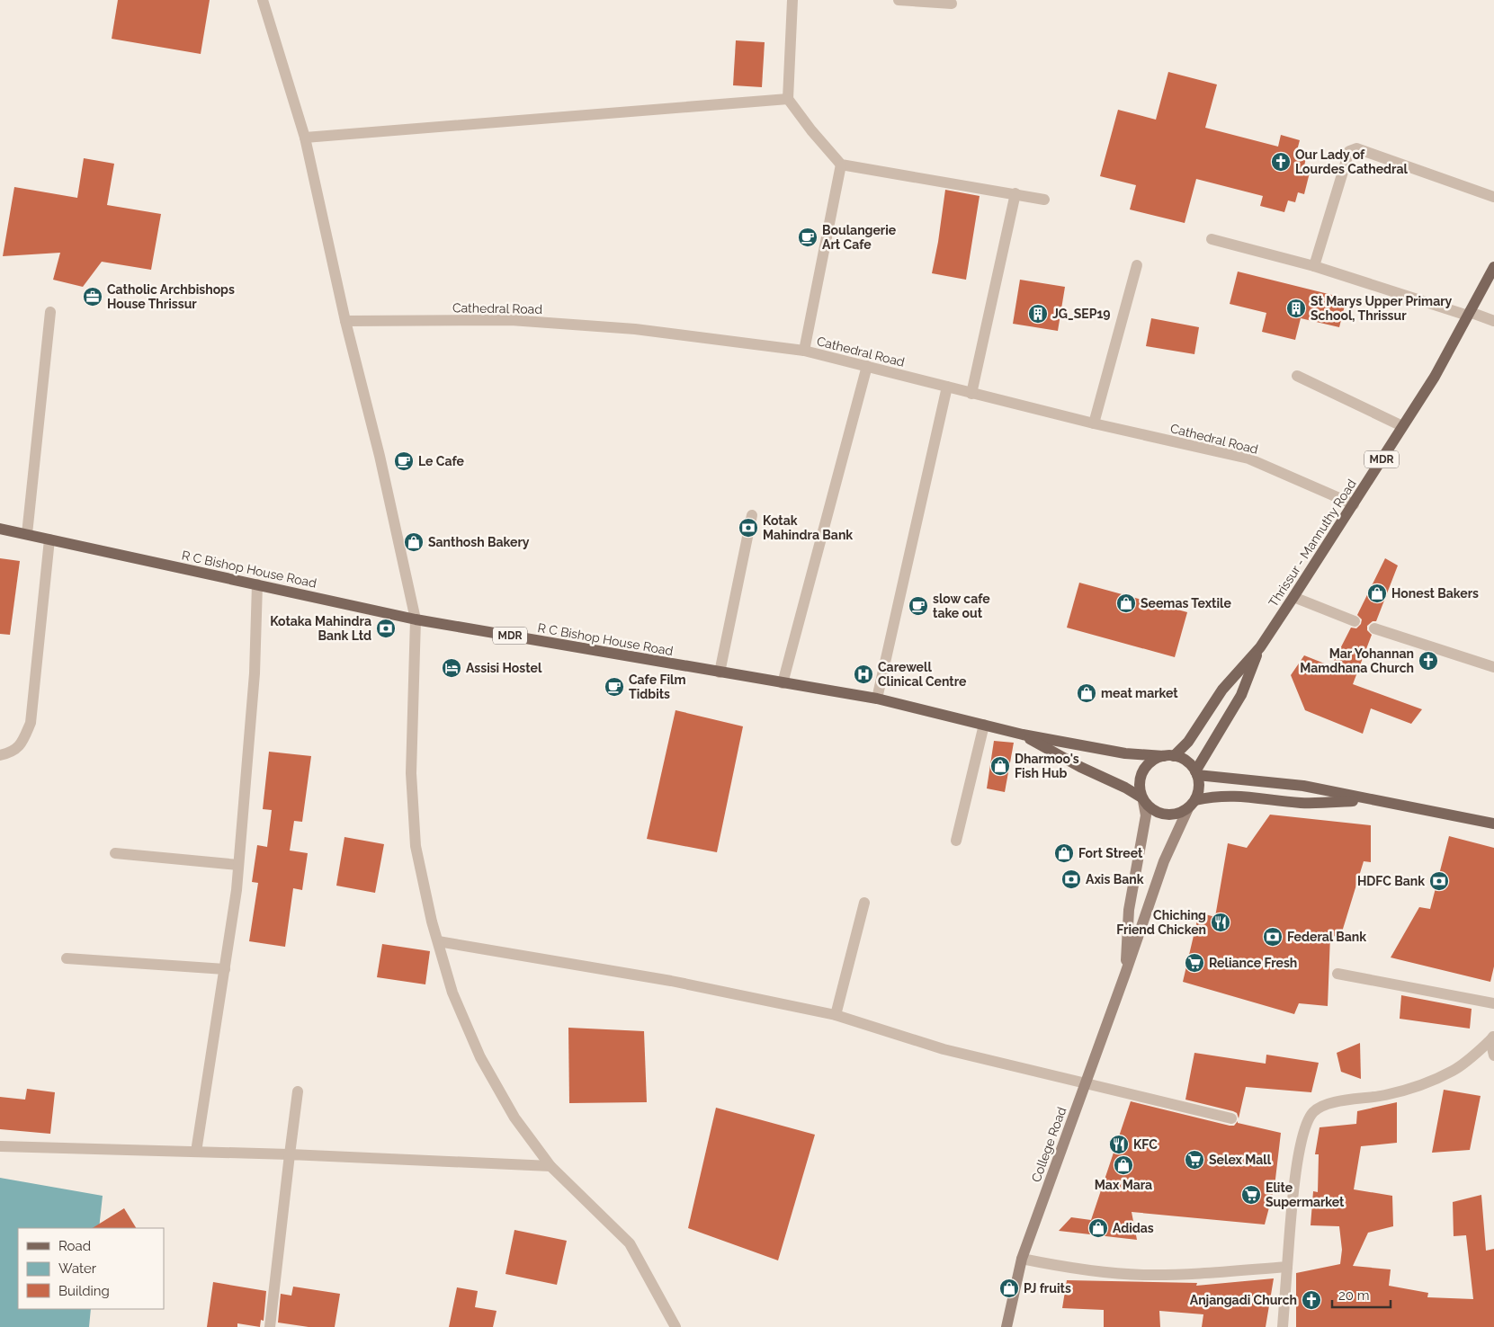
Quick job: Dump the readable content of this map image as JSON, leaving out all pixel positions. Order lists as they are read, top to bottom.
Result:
{
  "streets": {
    "main road": [
      "MDR",
      "Thrissur - Mannuthy Road",
      "R C Bishop House Road",
      "College Road"
    ],
    "street": ["Cathedral Road"]
  },
  "crossings": [
    ["Cathedral Road", "Thrissur - Mannuthy Road"],
    ["MDR", "Thrissur - Mannuthy Road"],
    ["MDR", "College Road"]
  ],
  "places": {
    "church": ["Our Lady of Lourdes Cathedral", "Mar Yohannan Mamdhana Church", "Anjangadi Church"],
    "cafe": [
      "Boulangerie Art Cafe",
      "Le Cafe",
      "slow cafe take out",
      "Cafe Film Tidbits"
    ],
    "office": ["Catholic Archbishops House Thrissur"],
    "building": ["St Marys Upper Primary School, Thrissur", "JG_SEP19"],
    "bank": [
      "Kotak Mahindra Bank",
      "Kotaka Mahindra Bank Ltd",
      "Axis Bank",
      "HDFC Bank",
      "Federal Bank"
    ],
    "shop": [
      "Santhosh Bakery",
      "Honest Bakers",
      "Seemas Textile",
      "meat market",
      "Dharmoo's Fish Hub",
      "Fort Street",
      "Max Mara",
      "Adidas",
      "PJ fruits"
    ],
    "hotel": ["Assisi Hostel"],
    "hospital": ["Carewell Clinical Centre"],
    "restaurant": ["Chiching Friend Chicken", "KFC"],
    "supermarket": ["Reliance Fresh", "Selex Mall", "Elite Supermarket"]
  },
  "legend": ["Road", "Water", "Building"],
  "scale_bar": "20 m"
}
